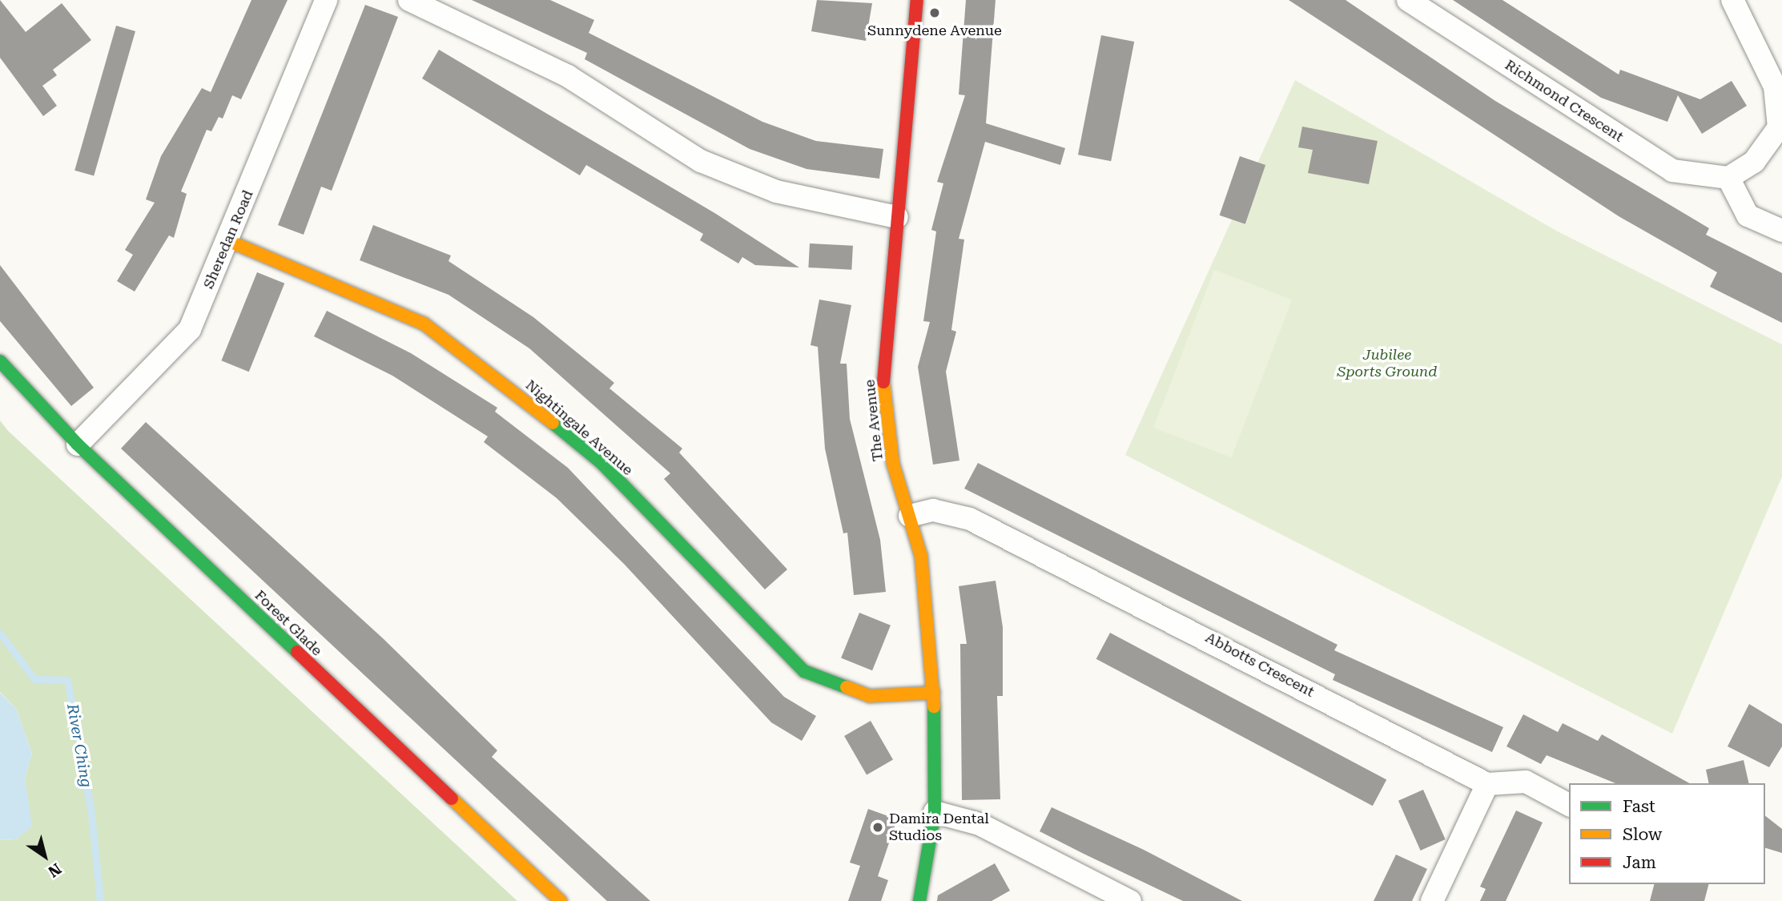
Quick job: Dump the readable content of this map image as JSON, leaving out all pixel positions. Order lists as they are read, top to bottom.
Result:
{
  "streets": {
    "street": [
      "Richmond Crescent",
      "Sheredan Road",
      "The Avenue",
      "Nightingale Avenue",
      "Forest Glade",
      "Abbotts Crescent"
    ]
  },
  "crossings": [
    ["Sheredan Road", "Nightingale Avenue"],
    ["Sheredan Road", "Forest Glade"],
    ["The Avenue", "Nightingale Avenue"],
    ["The Avenue", "Abbotts Crescent"]
  ],
  "water": ["River Ching"],
  "parks": ["Jubilee Sports Ground"],
  "places": ["Sunnydene Avenue", "Damira Dental Studios"],
  "legend": ["Fast", "Slow", "Jam"],
  "north": "bottom right"
}
